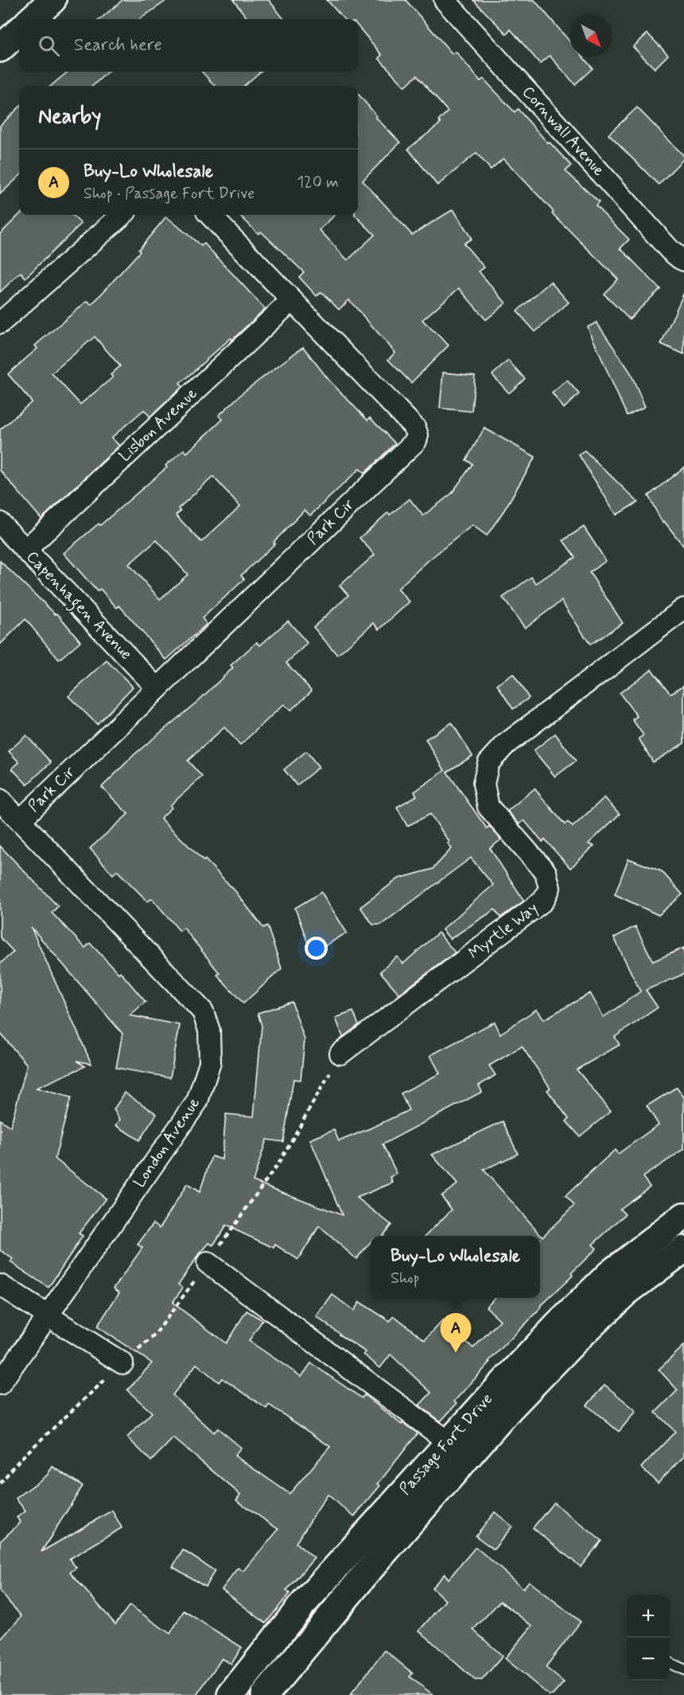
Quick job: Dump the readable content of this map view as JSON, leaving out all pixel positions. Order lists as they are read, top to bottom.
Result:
{
  "streets": {
    "main road": ["Passage Fort Drive"],
    "street": [
      "Cornwall Avenue",
      "Lisbon Avenue",
      "Park Cir",
      "Capenhagen Avenue",
      "Myrtle Way",
      "London Avenue"
    ]
  },
  "crossings": [
    ["Lisbon Avenue", "Park Cir"],
    ["Lisbon Avenue", "Capenhagen Avenue"],
    ["Park Cir", "Capenhagen Avenue"],
    ["Park Cir", "London Avenue"]
  ],
  "north": "bottom right",
  "page": {
    "search": "Search here",
    "heading": "Nearby",
    "list": [
      {
        "mark": "A",
        "name": "Buy-Lo Wholesale",
        "note": "Shop · Passage Fort Drive",
        "value": "120 m"
      }
    ],
    "popup": ["Buy-Lo Wholesale", "Shop"],
    "pins": "A",
    "map_buttons": ["+", "−"]
  }
}
